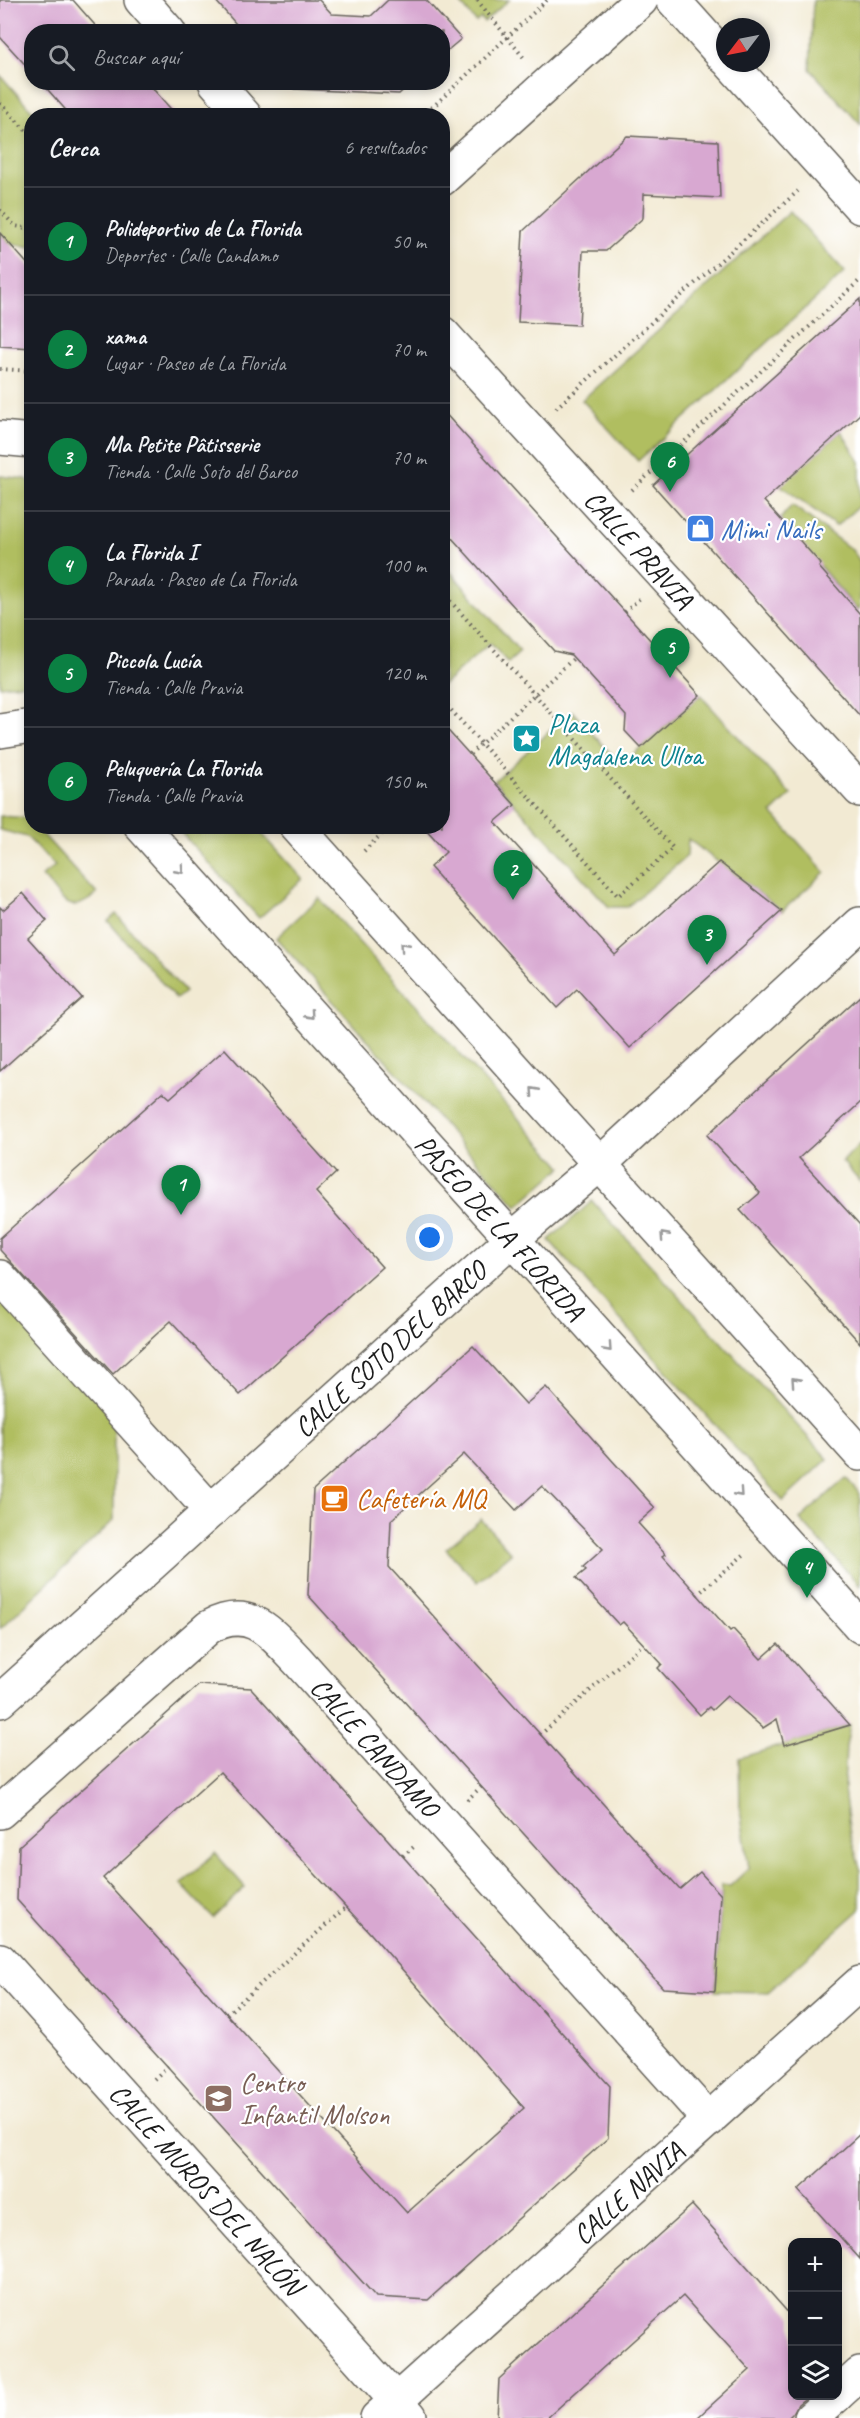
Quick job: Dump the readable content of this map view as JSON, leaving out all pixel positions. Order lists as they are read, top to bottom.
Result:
{
  "streets": {
    "street": [
      "CALLE PRAVIA",
      "PASEO DE LA FLORIDA",
      "CALLE SOTO DEL BARCO",
      "CALLE CANDAMO",
      "CALLE MUROS DEL NALÓN",
      "CALLE NAVIA"
    ]
  },
  "crossings": [
    ["PASEO DE LA FLORIDA", "CALLE SOTO DEL BARCO"],
    ["CALLE CANDAMO", "CALLE NAVIA"],
    ["CALLE MUROS DEL NALÓN", "CALLE NAVIA"]
  ],
  "places": {
    "shop": ["Mimi Nails"],
    "place": ["Plaza Magdalena Ulloa"],
    "cafe": ["Cafetería MQ"],
    "school or university": ["Centro Infantil Molson"]
  },
  "north": "bottom left",
  "page": {
    "search": "Buscar aquí",
    "heading": ["Cerca", "6 resultados"],
    "list": [
      {
        "mark": "1",
        "name": "Polideportivo de La Florida",
        "note": "Deportes · Calle Candamo",
        "value": "50 m"
      },
      {
        "mark": "2",
        "name": "хата",
        "note": "Lugar · Paseo de La Florida",
        "value": "70 m"
      },
      {
        "mark": "3",
        "name": "Ma Petite Pâtisserie",
        "note": "Tienda · Calle Soto del Barco",
        "value": "70 m"
      },
      {
        "mark": "4",
        "name": "La Florida I",
        "note": "Parada · Paseo de La Florida",
        "value": "100 m"
      },
      {
        "mark": "5",
        "name": "Piccola Lucía",
        "note": "Tienda · Calle Pravia",
        "value": "120 m"
      },
      {
        "mark": "6",
        "name": "Peluquería La Florida",
        "note": "Tienda · Calle Pravia",
        "value": "150 m"
      }
    ],
    "pins": [
      "6",
      "5",
      "2",
      "3",
      "1",
      "4"
    ],
    "map_buttons": ["+", "−"]
  }
}
